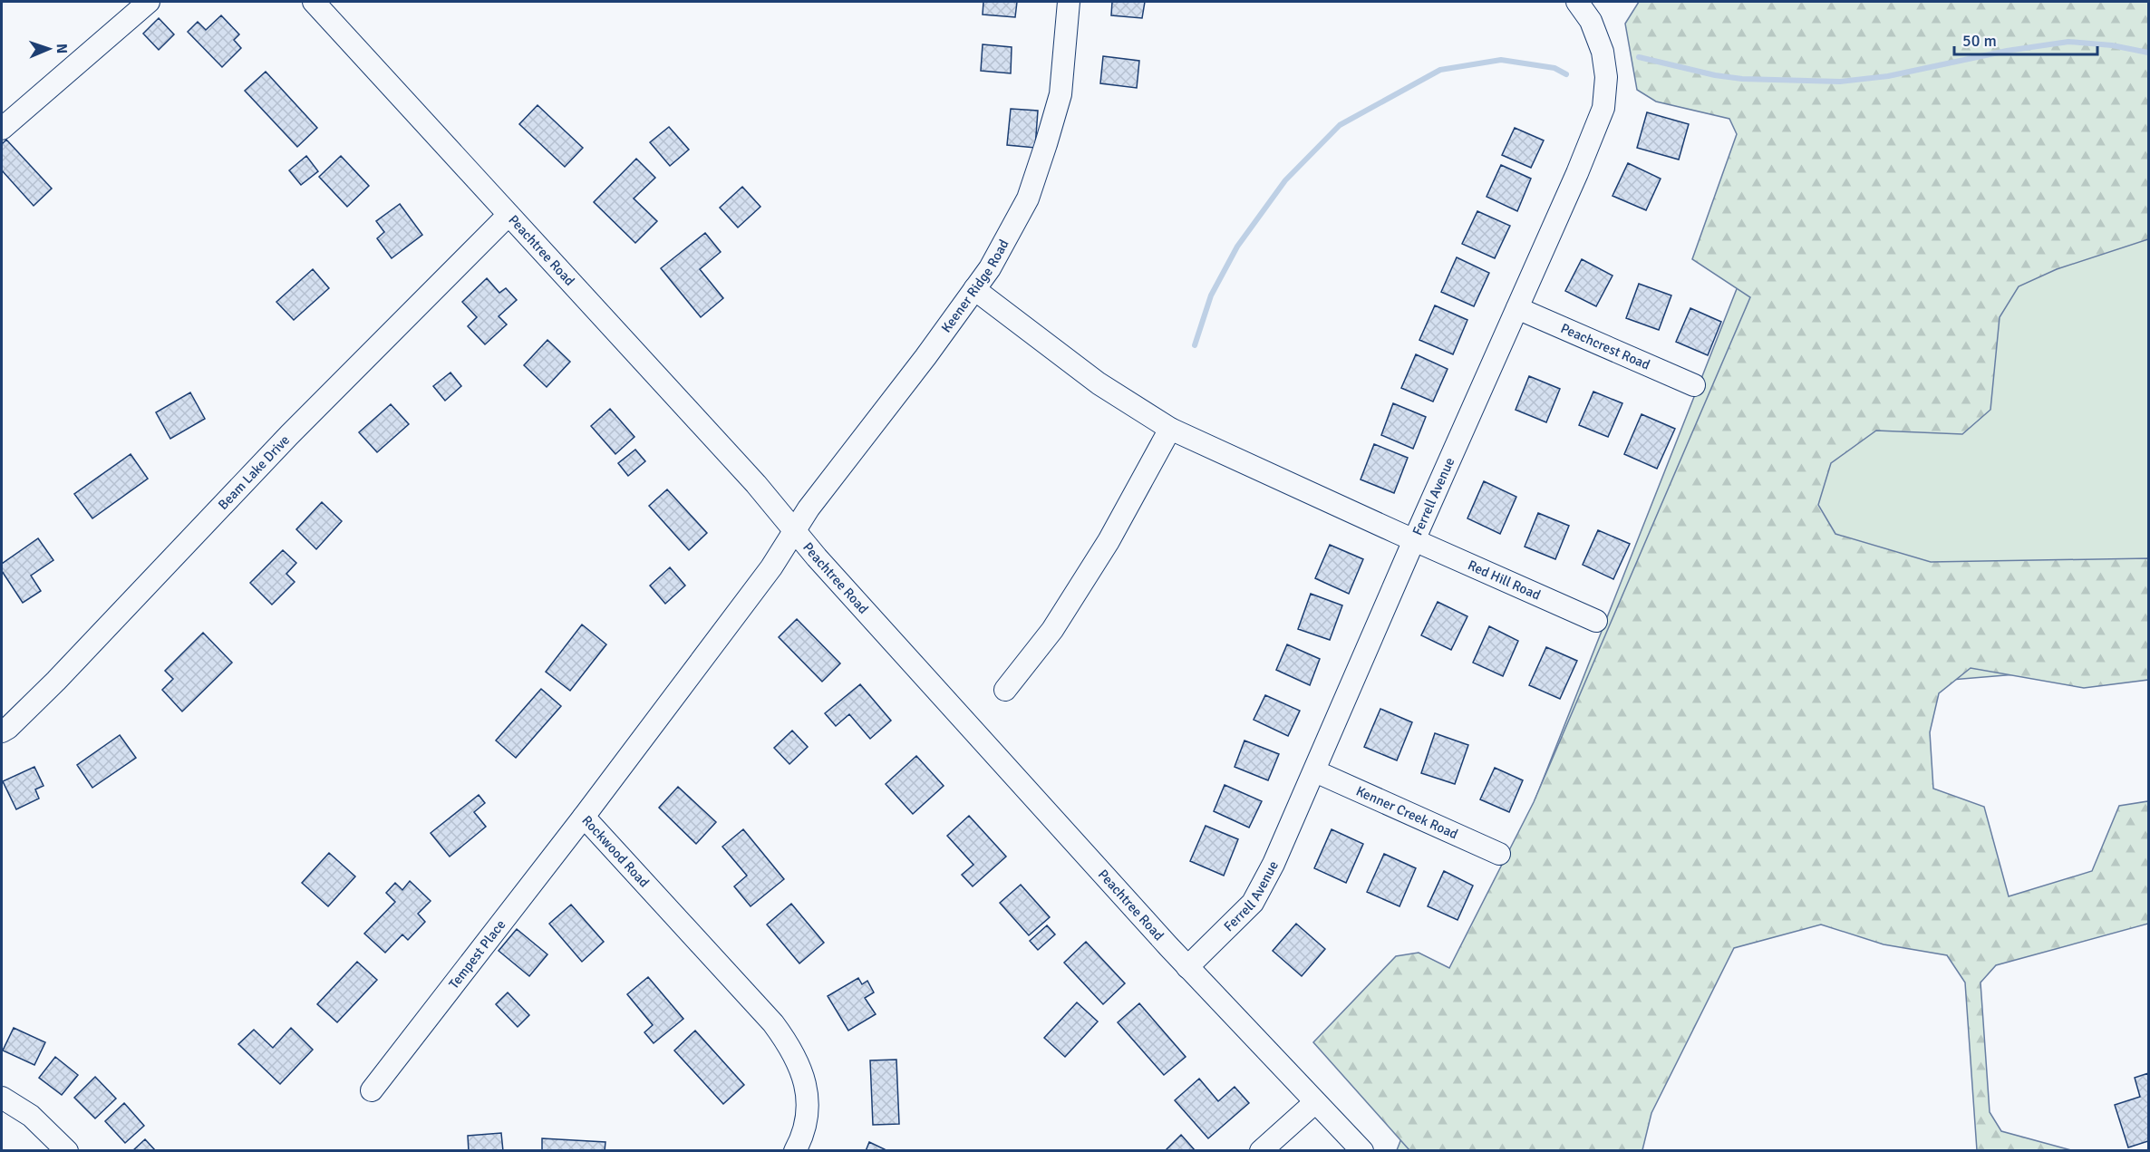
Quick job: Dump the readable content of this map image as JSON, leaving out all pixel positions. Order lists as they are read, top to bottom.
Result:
{
  "streets": {
    "street": [
      "Peachtree Road",
      "Keener Ridge Road",
      "Peachcrest Road",
      "Beam Lake Drive",
      "Ferrell Avenue",
      "Red Hill Road",
      "Kenner Creek Road",
      "Rockwood Road",
      "Tempest Place"
    ]
  },
  "crossings": [
    ["Peachtree Road", "Keener Ridge Road"],
    ["Peachtree Road", "Beam Lake Drive"],
    ["Peachtree Road", "Ferrell Avenue"],
    ["Peachtree Road", "Rockwood Road"],
    ["Keener Ridge Road", "Red Hill Road"],
    ["Keener Ridge Road", "Rockwood Road"],
    ["Peachcrest Road", "Ferrell Avenue"],
    ["Ferrell Avenue", "Red Hill Road"],
    ["Ferrell Avenue", "Kenner Creek Road"],
    ["Rockwood Road", "Tempest Place"]
  ],
  "scale_bar": "50 m",
  "north": "right"
}
